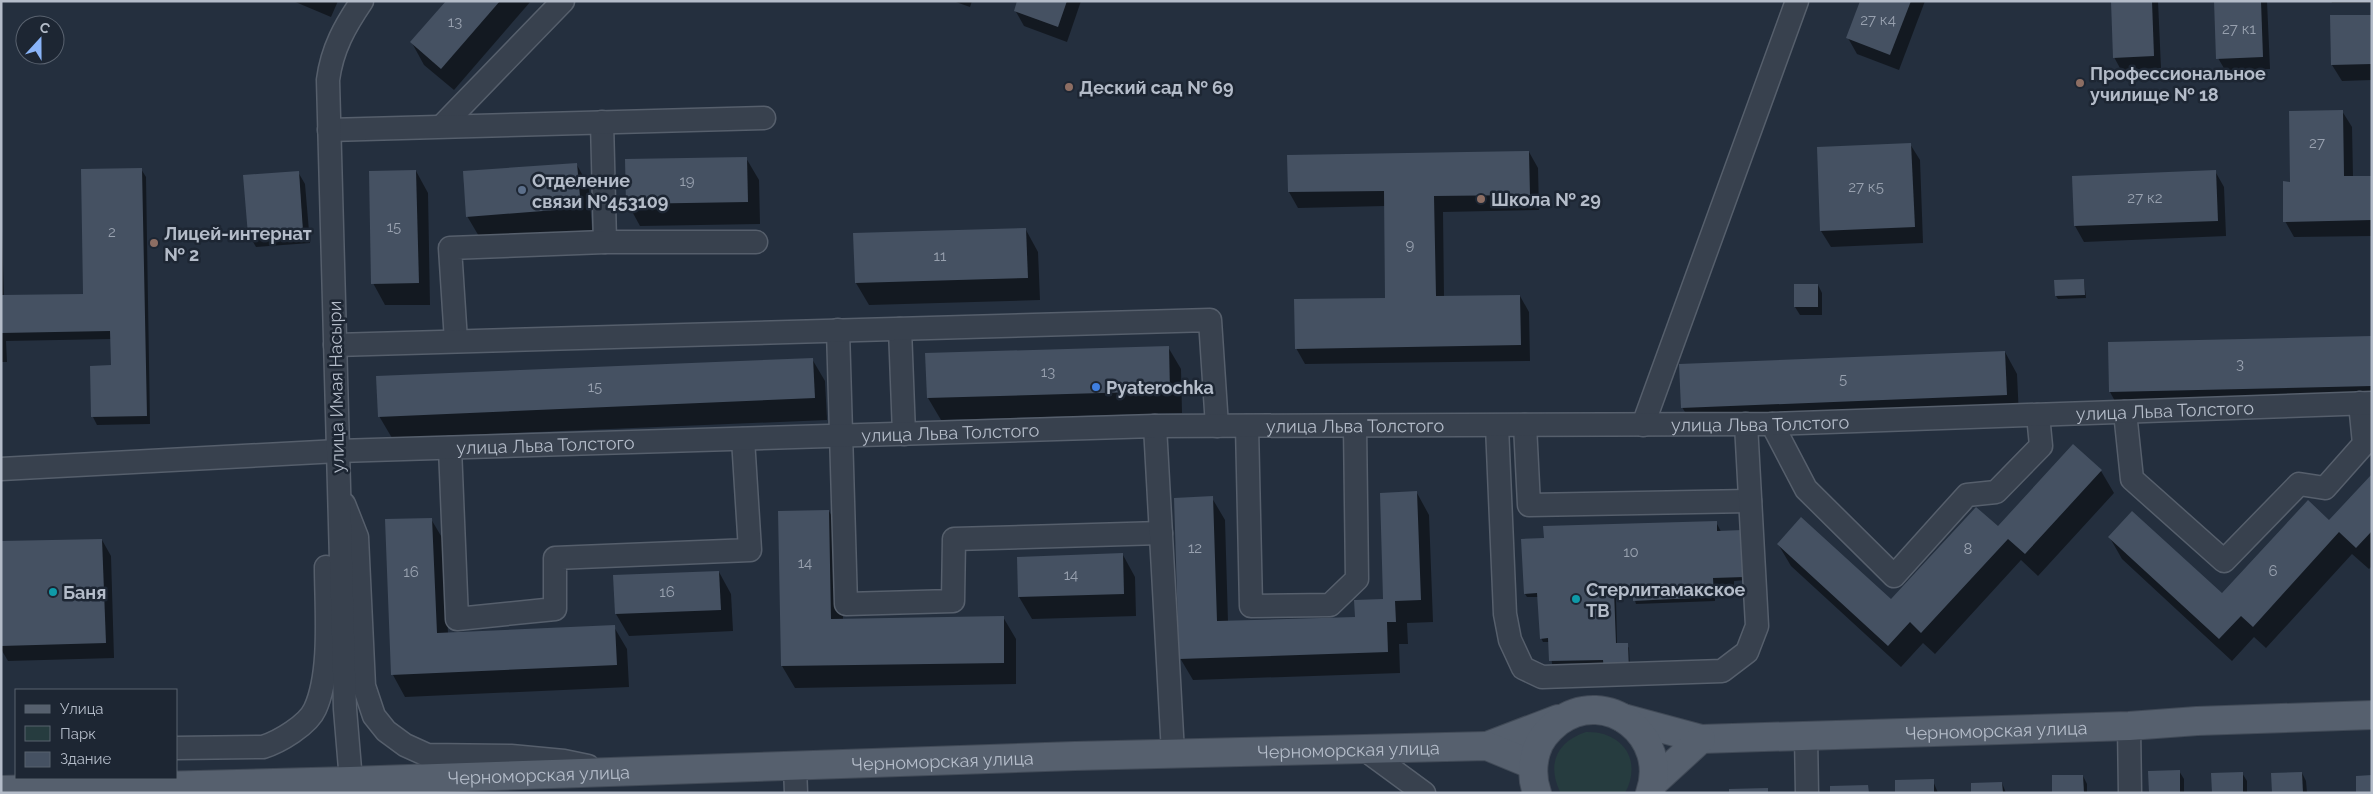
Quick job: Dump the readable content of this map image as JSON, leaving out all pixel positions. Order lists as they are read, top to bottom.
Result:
{
  "streets": {
    "main road": ["Черноморская улица"],
    "street": ["улица Имая Насыри", "улица Льва Толстого"]
  },
  "crossings": [
    ["улица Имая Насыри", "улица Льва Толстого"],
    ["улица Имая Насыри", "Черноморская улица"]
  ],
  "places": [
    "Профессиональное училище № 18",
    "Деский сад № 69",
    "Отделение связи №453109",
    "Школа № 29",
    "Лицей-интернат № 2",
    "Pyaterochka",
    "Баня",
    "Стерлитамакское ТВ"
  ],
  "house_numbers": [
    "27 к4",
    "13",
    "27 к1",
    "27",
    "19",
    "27 к5",
    "27 к2",
    "15",
    "2",
    "9",
    "11",
    "3",
    "13",
    "5",
    "15",
    "12",
    "8",
    "10",
    "14",
    "6",
    "16",
    "14",
    "16"
  ],
  "legend": ["Улица", "Парк", "Здание"],
  "north": "top"
}
